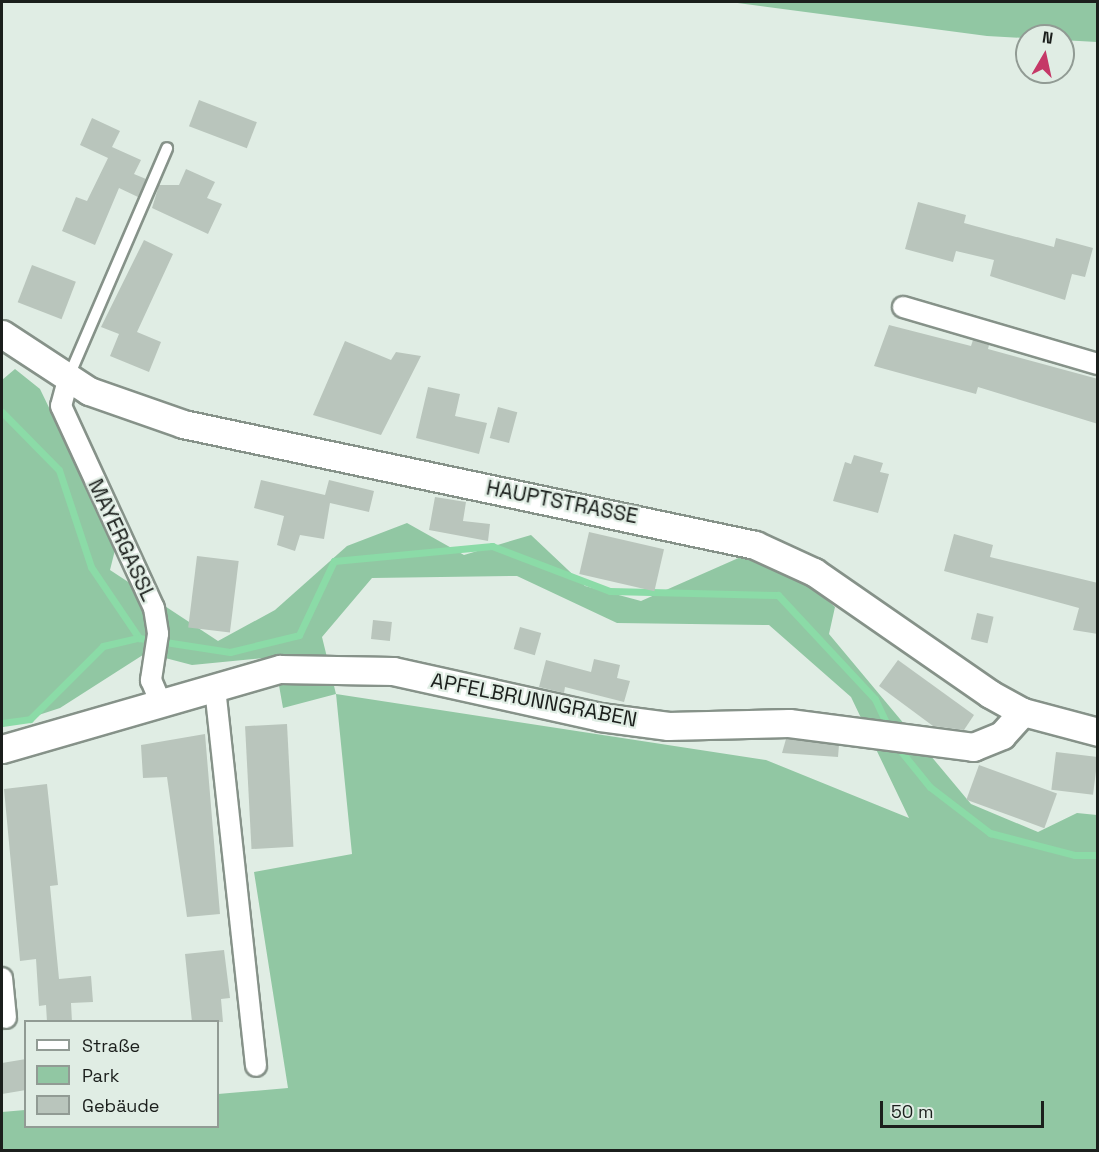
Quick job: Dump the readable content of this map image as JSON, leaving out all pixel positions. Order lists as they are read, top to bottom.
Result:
{
  "streets": {
    "main road": ["HAUPTSTRASSE", "APFELBRUNNGRABEN"],
    "street": ["MAYERGASSL"]
  },
  "crossings": [
    ["HAUPTSTRASSE", "MAYERGASSL"],
    ["HAUPTSTRASSE", "APFELBRUNNGRABEN"],
    ["MAYERGASSL", "APFELBRUNNGRABEN"]
  ],
  "legend": ["Straße", "Park", "Gebäude"],
  "scale_bar": "50 m",
  "north": "top"
}
